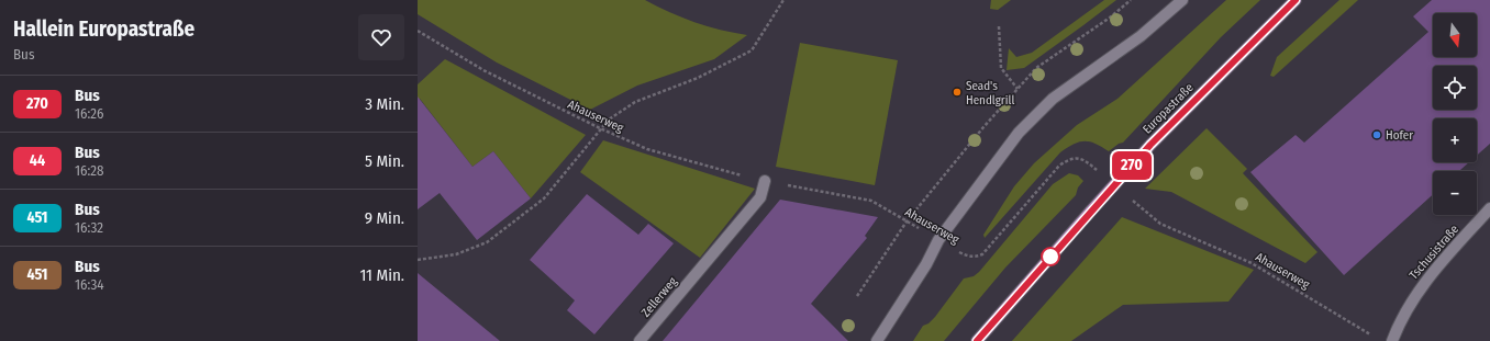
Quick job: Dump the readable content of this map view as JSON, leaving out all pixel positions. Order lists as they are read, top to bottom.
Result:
{
  "streets": {
    "main road": ["Europastraße"],
    "street": ["Tschusistraße", "Zellerweg"],
    "path": ["Ahauserweg"]
  },
  "crossings": [
    ["Ahauserweg", "Zellerweg"]
  ],
  "places": ["Sead's Hendlgrill", "Hofer"],
  "lines": ["bus line 270"],
  "north": "bottom",
  "page": {
    "heading": ["Hallein Europastraße", "Bus"],
    "on_map": "270",
    "map_buttons": ["+", "−"],
    "list": [
      {
        "mark": "270",
        "name": "Bus",
        "note": "16:26",
        "value": "3 Min."
      },
      {
        "mark": "44",
        "name": "Bus",
        "note": "16:28",
        "value": "5 Min."
      },
      {
        "mark": "451",
        "name": "Bus",
        "note": "16:32",
        "value": "9 Min."
      },
      {
        "mark": "451",
        "name": "Bus",
        "note": "16:34",
        "value": "11 Min."
      }
    ]
  }
}
